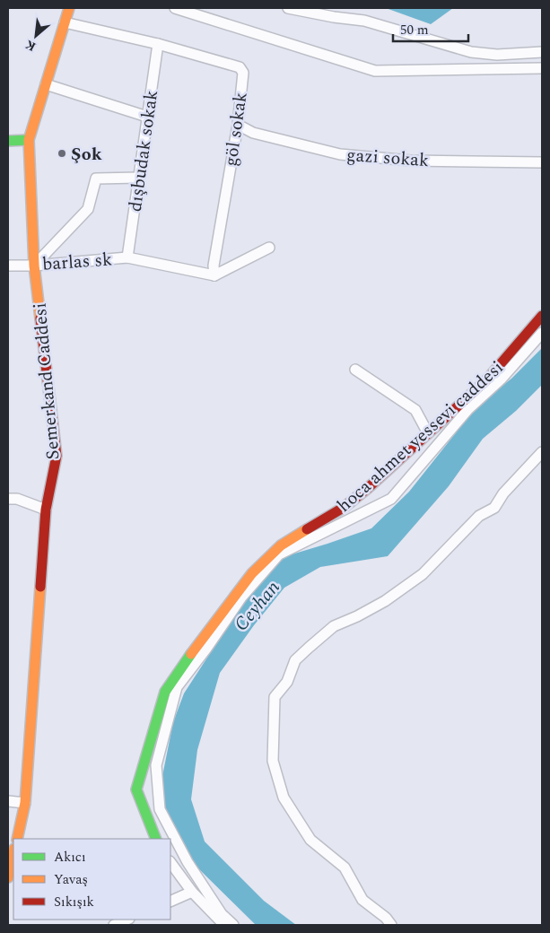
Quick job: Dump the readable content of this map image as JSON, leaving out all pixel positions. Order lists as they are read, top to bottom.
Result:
{
  "streets": {
    "street": [
      "göl sokak",
      "dışbudak sokak",
      "gazi sokak",
      "barlas sk",
      "Semerkand Caddesi",
      "hoca ahmet yessevi caddesi"
    ]
  },
  "crossings": [
    ["göl sokak", "dışbudak sokak"],
    ["göl sokak", "gazi sokak"],
    ["göl sokak", "barlas sk"],
    ["göl sokak", "Semerkand Caddesi"],
    ["dışbudak sokak", "barlas sk"],
    ["barlas sk", "Semerkand Caddesi"]
  ],
  "water": ["Ceyhan"],
  "places": ["Şok"],
  "legend": ["Akıcı", "Yavaş", "Sıkışık"],
  "scale_bar": "50 m",
  "north": "bottom left"
}
